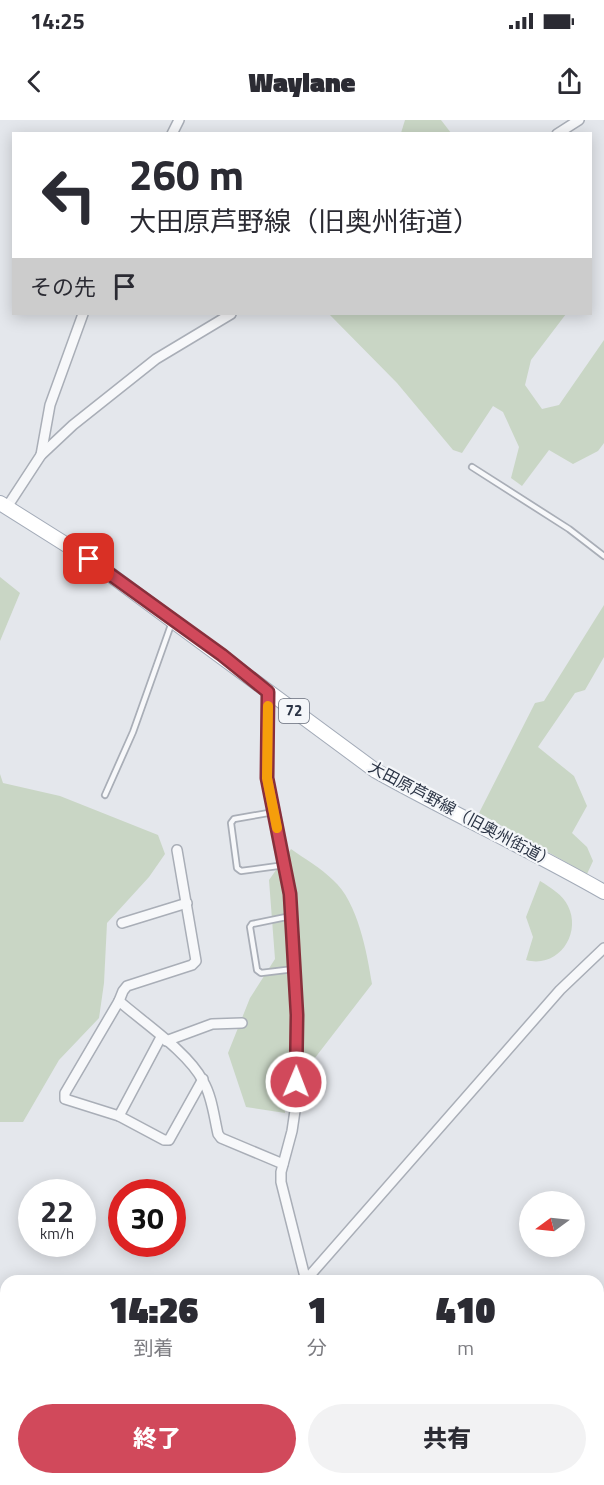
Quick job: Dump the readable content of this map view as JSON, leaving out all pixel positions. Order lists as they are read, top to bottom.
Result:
{
  "streets": {
    "main road": ["72", "大田原芦野線（旧奥州街道）"]
  },
  "north": "left",
  "page": {
    "status": "14:25",
    "header": "Waylane",
    "turn": ["260 m", "大田原芦野線（旧奥州街道）"],
    "then": "その先",
    "speed": "22 km/h",
    "limit": "30",
    "eta": [
      "14:26",
      "到着",
      "1",
      "分",
      "410",
      "m"
    ],
    "buttons": ["終了", "共有"]
  }
}
